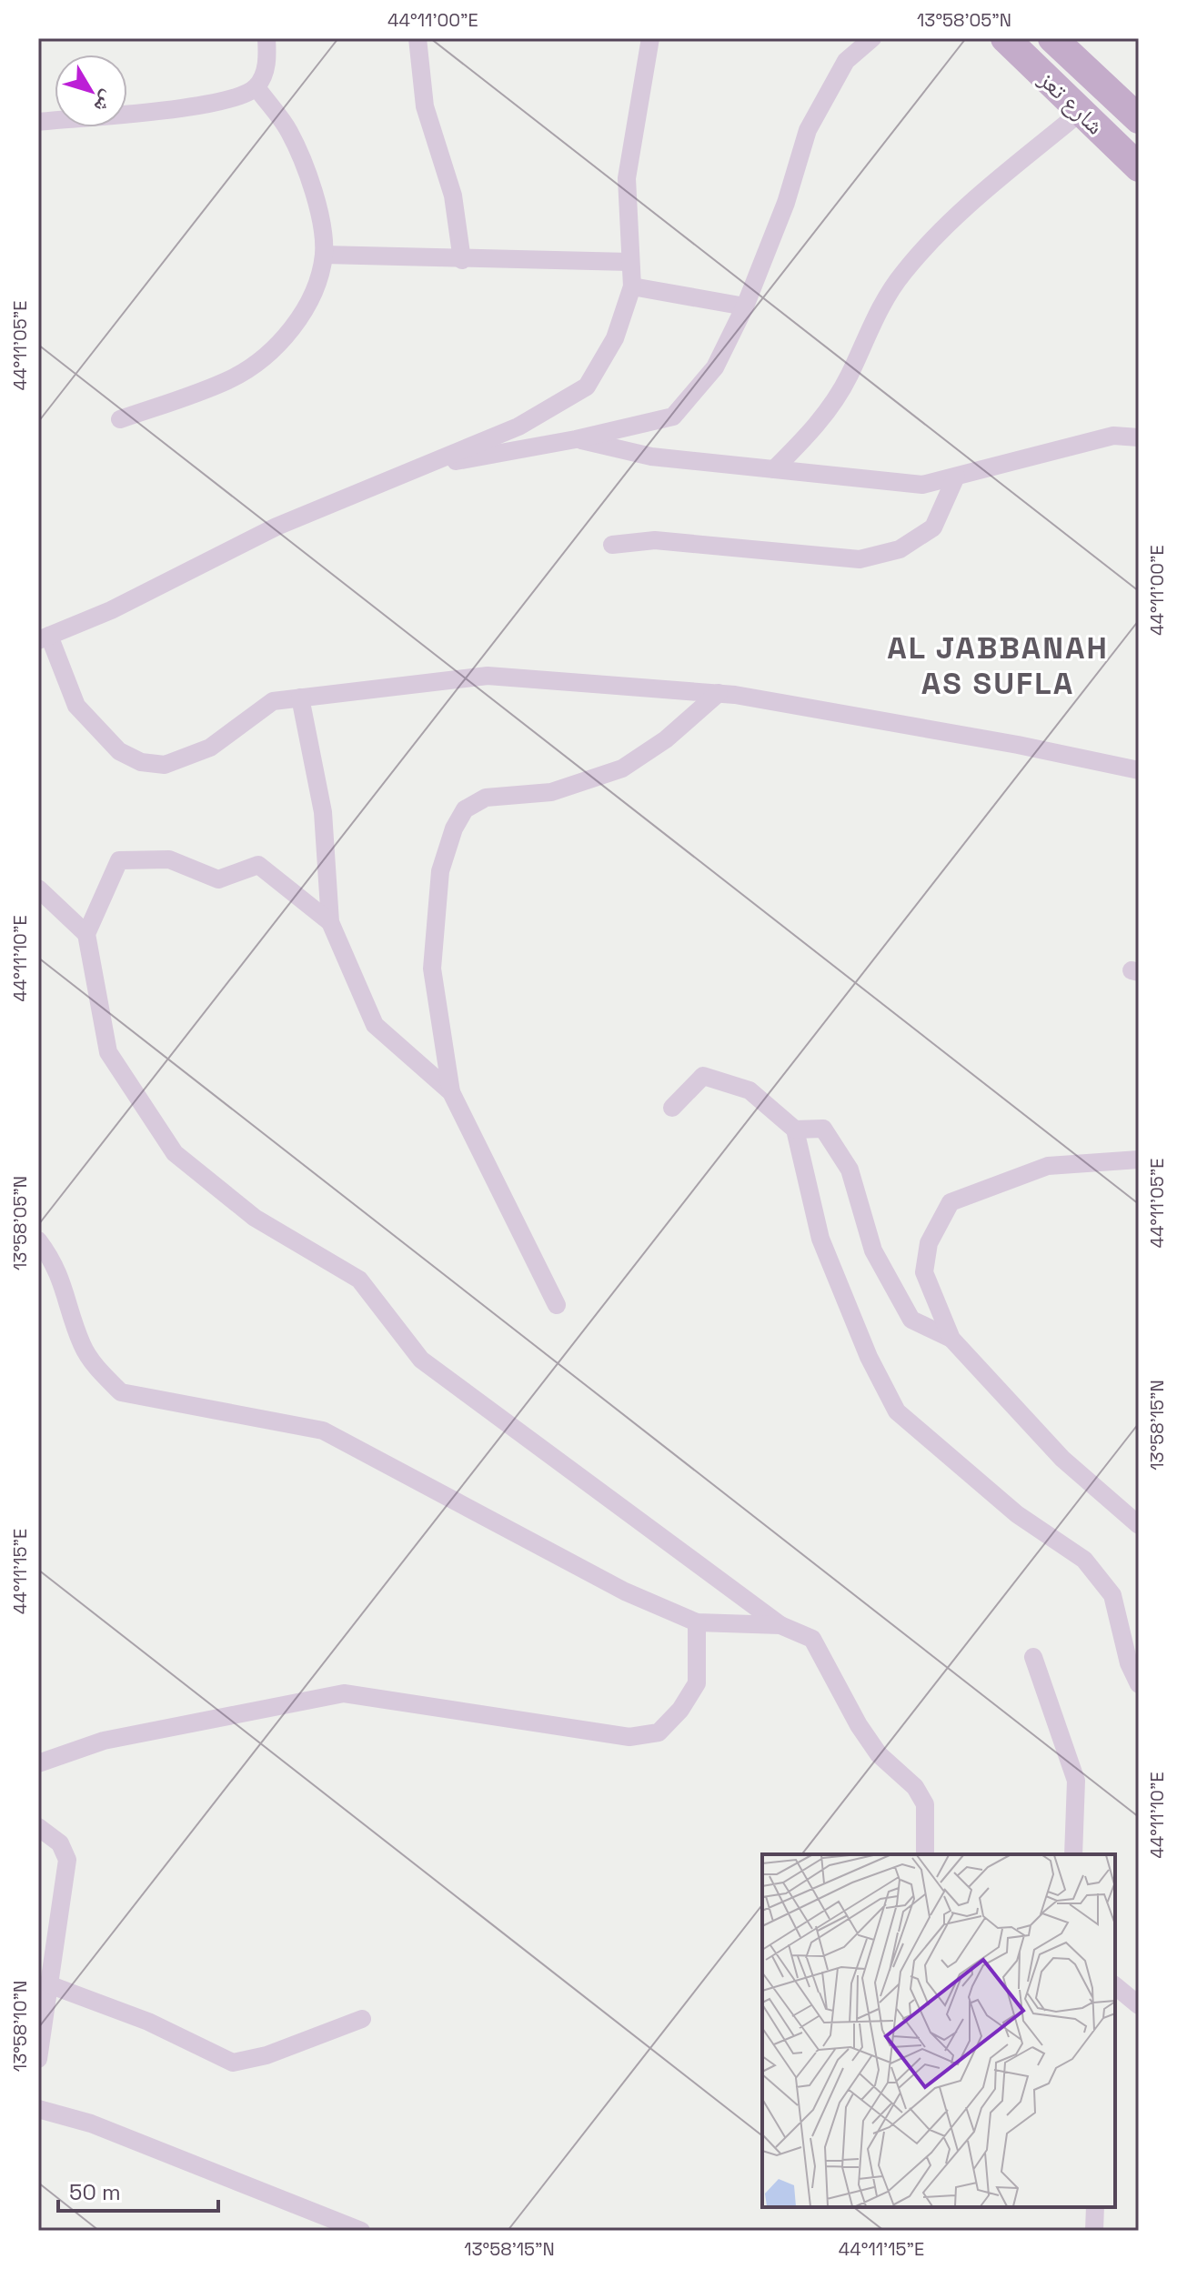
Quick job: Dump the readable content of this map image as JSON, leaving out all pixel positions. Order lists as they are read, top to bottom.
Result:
{
  "streets": {
    "main road": ["شارع تعز"]
  },
  "districts": ["AL JABBANAH AS SUFLA"],
  "scale_bar": "50 m",
  "north": "bottom right",
  "coordinates": [
    "44°11'00\"E",
    "13°58'05\"N",
    "44°11'05\"E",
    "44°11'10\"E",
    "13°58'15\"N",
    "44°11'15\"E",
    "13°58'10\"N"
  ]
}
